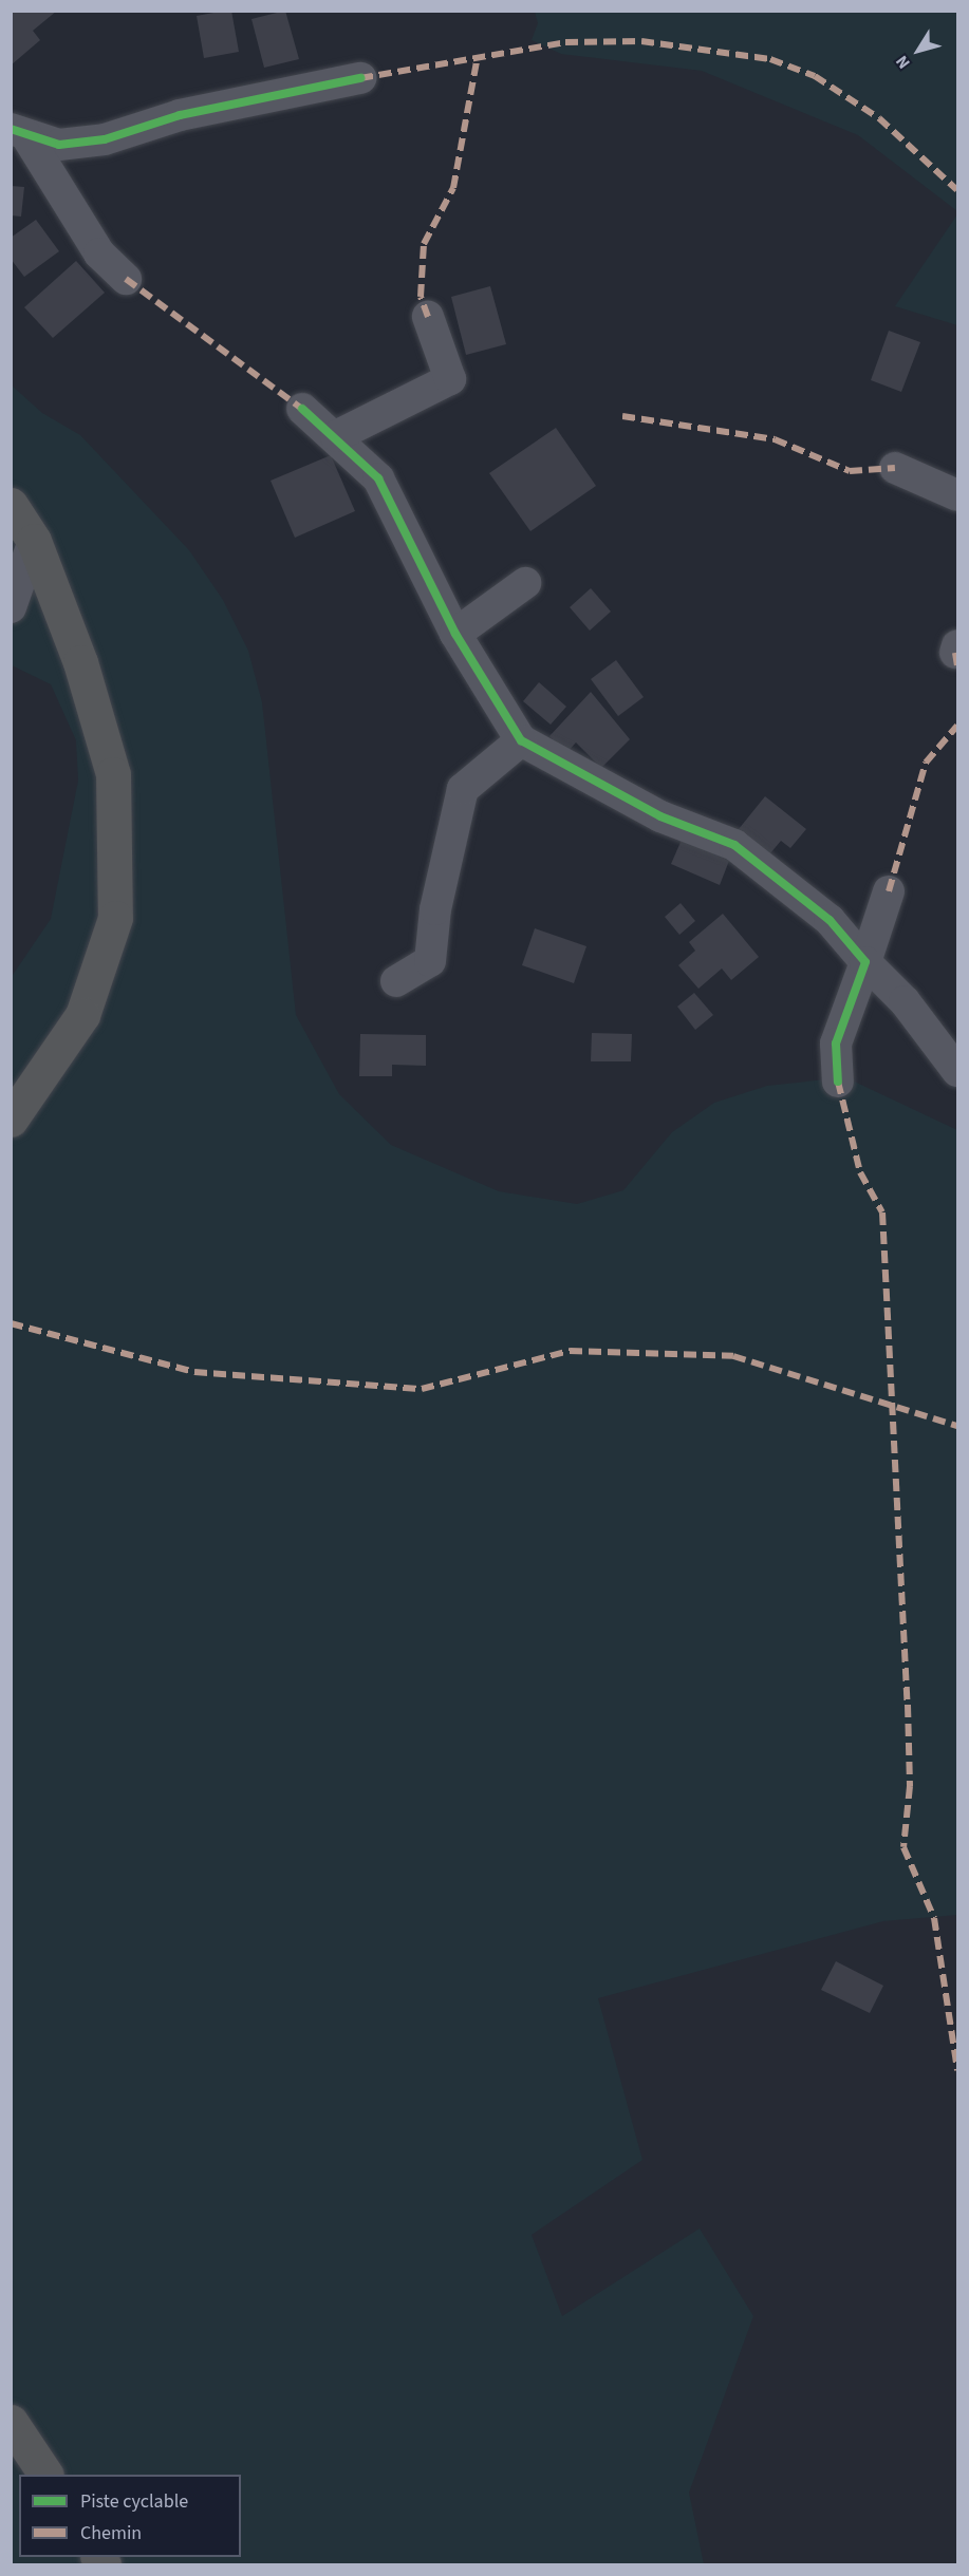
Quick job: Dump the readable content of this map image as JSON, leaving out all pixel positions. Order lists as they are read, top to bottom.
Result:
{
  "legend": ["Piste cyclable", "Chemin"],
  "north": "bottom left"
}
